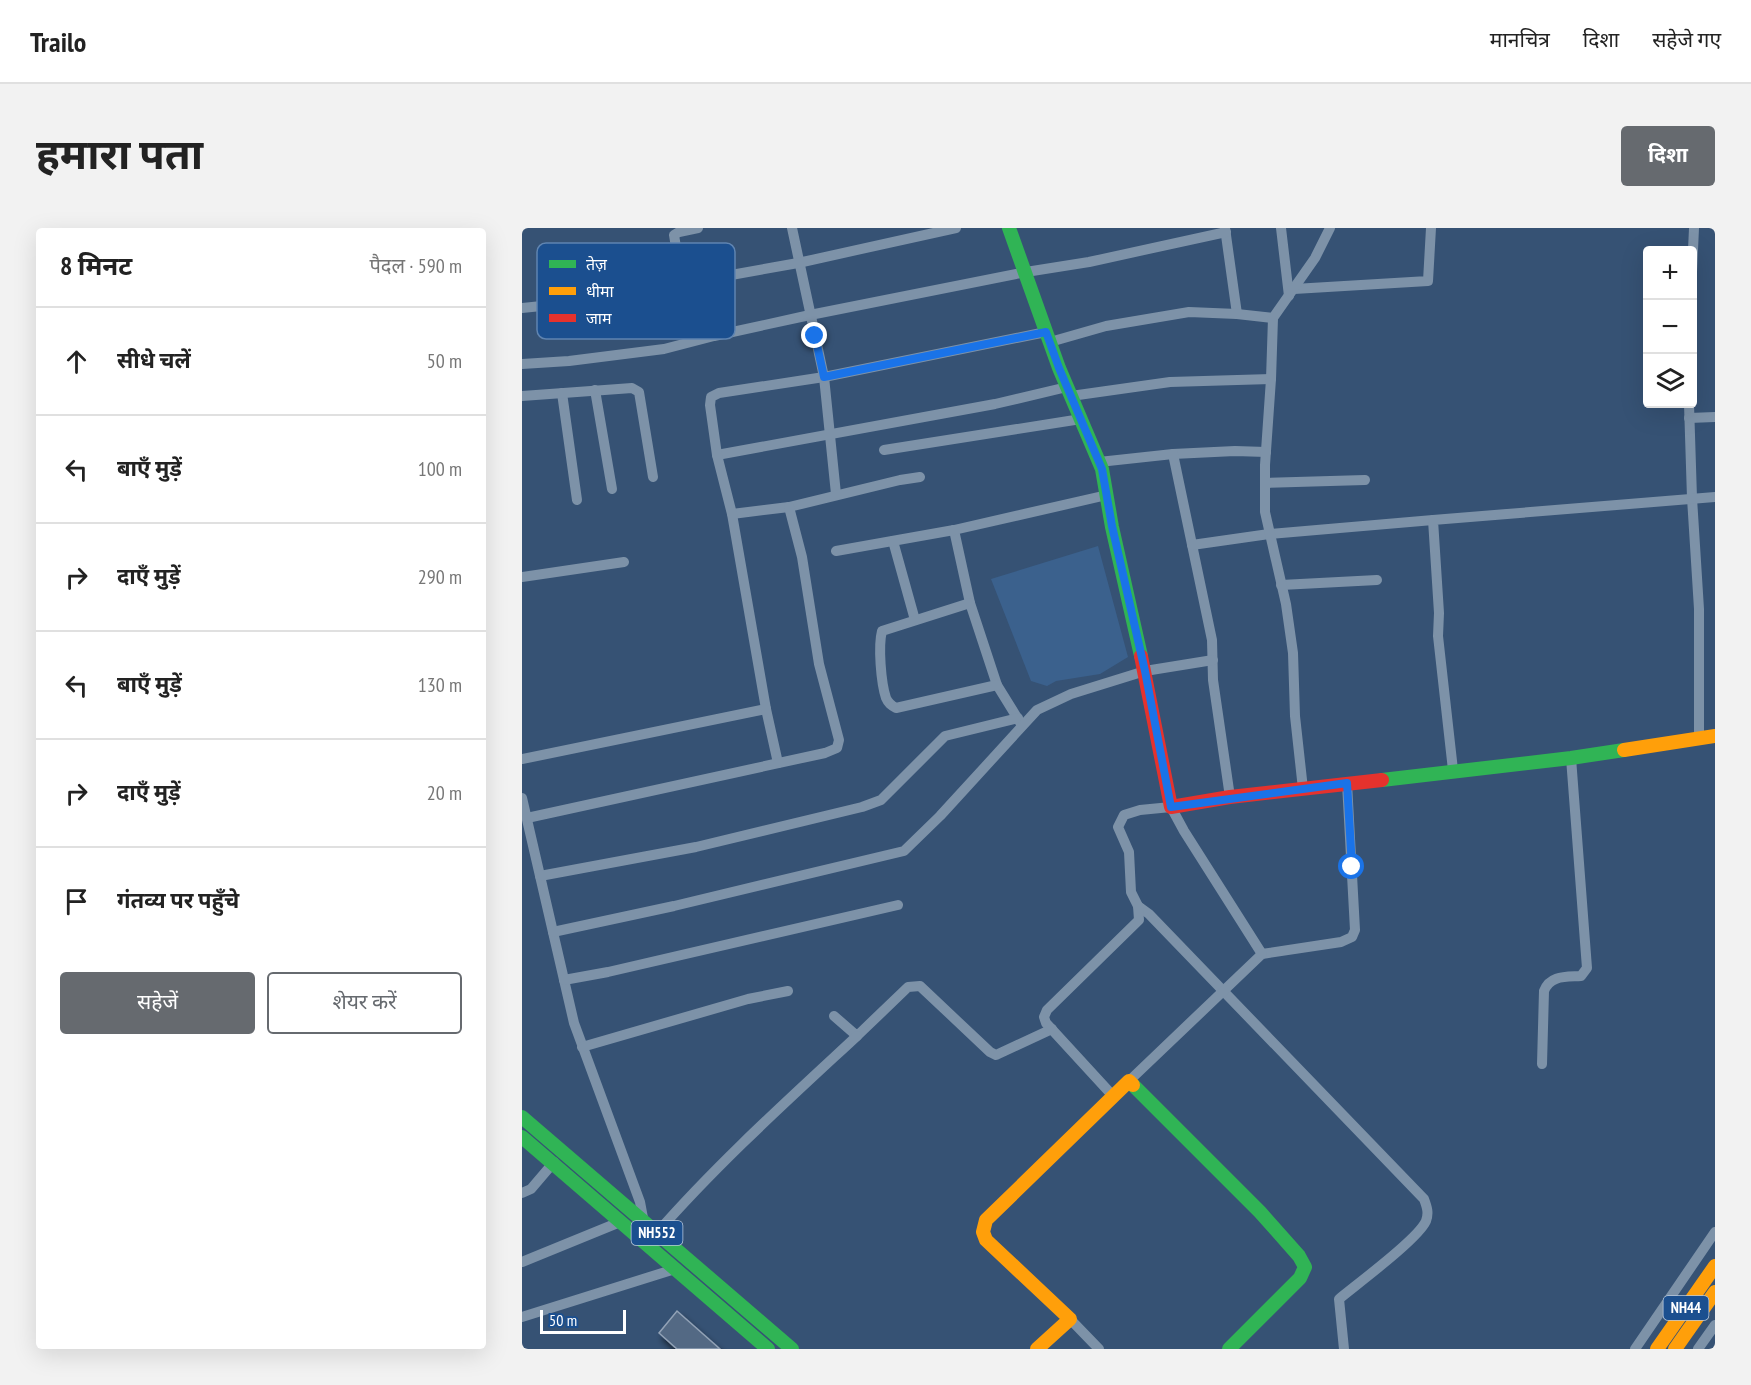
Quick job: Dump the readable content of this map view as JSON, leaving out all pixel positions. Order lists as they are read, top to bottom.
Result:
{
  "streets": {
    "main road": ["NH552", "NH44"]
  },
  "legend": ["तेज़", "धीमा", "जाम"],
  "scale_bar": "50 m",
  "page": {
    "header": "Trailo",
    "nav": ["मानचित्र", "दिशा", "सहेजे गए"],
    "title": "हमारा पता",
    "buttons": [
      "दिशा",
      ["सहेजें", "शेयर करें"]
    ],
    "heading": ["8 मिनट", "पैदल · 590 m"],
    "map_buttons": ["+", "−"],
    "list": [
      ["सीधे चलें", "50 m"],
      ["बाएँ मुड़ें", "100 m"],
      ["दाएँ मुड़ें", "290 m"],
      ["बाएँ मुड़ें", "130 m"],
      ["दाएँ मुड़ें", "20 m"],
      "गंतव्य पर पहुँचे"
    ],
    "scale": "50 m"
  }
}
